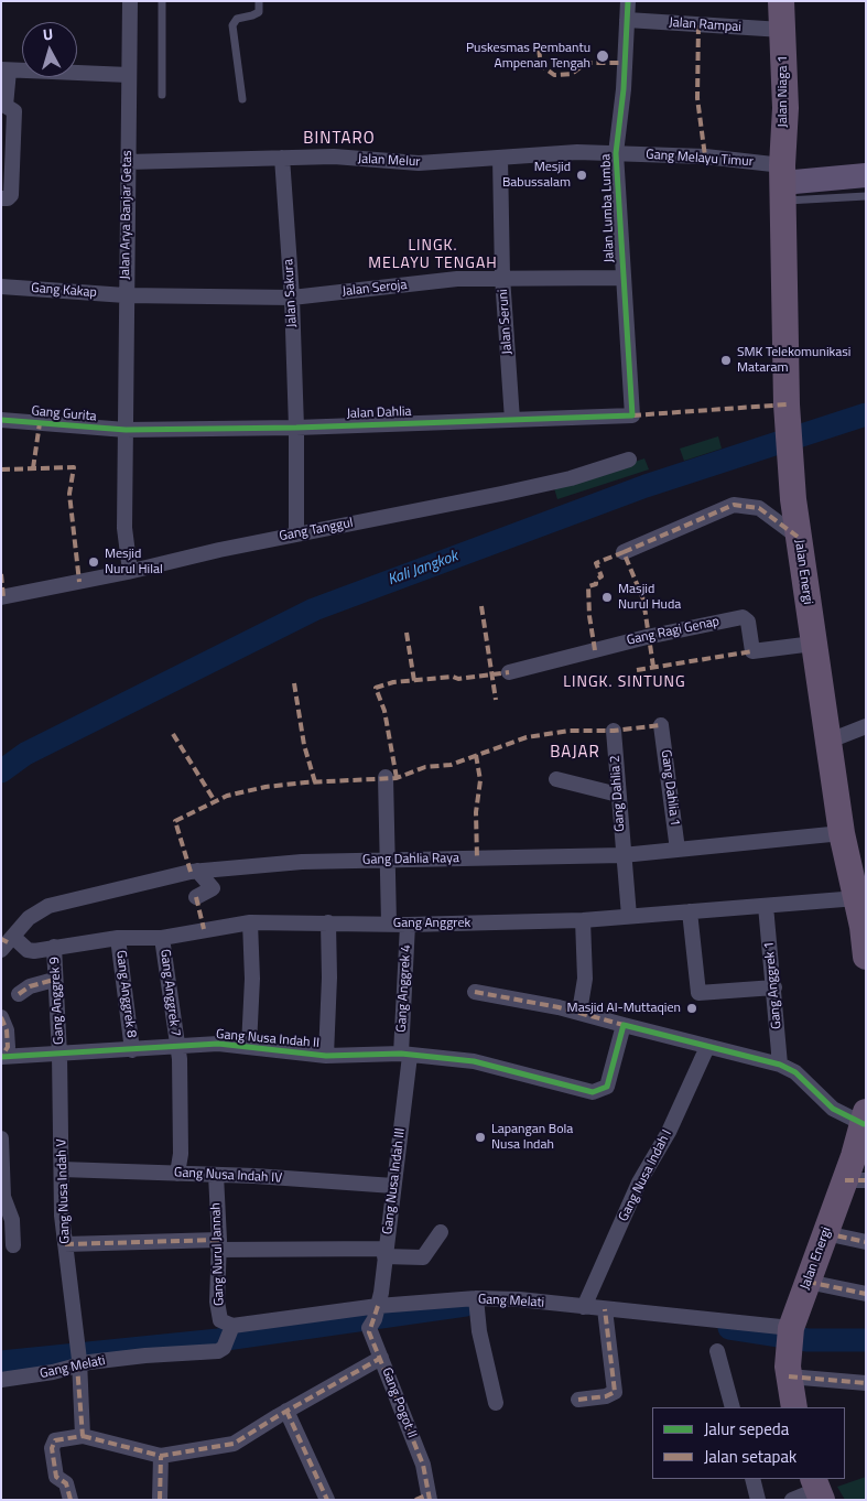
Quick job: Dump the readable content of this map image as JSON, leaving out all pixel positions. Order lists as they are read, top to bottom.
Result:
{
  "streets": {
    "highway": ["Jalan Niaga 1", "Jalan Energi"],
    "street": [
      "Jalan Rampai",
      "Gang Melayu Timur",
      "Jalan Melur",
      "Jalan Lumba Lumba",
      "Jalan Arya Banjar Getas",
      "Jalan Seroja",
      "Gang Kakap",
      "Jalan Sakura",
      "Jalan Seruni",
      "Jalan Dahlia",
      "Gang Gurita",
      "Gang Tanggul",
      "Gang Ragi Genap",
      "Gang Dahlia 1",
      "Gang Dahlia 2",
      "Gang Dahlia Raya",
      "Gang Anggrek",
      "Gang Anggrek 1",
      "Gang Anggrek 4",
      "Gang Anggrek 7",
      "Gang Anggrek 8",
      "Gang Anggrek 9",
      "Gang Nusa Indah II",
      "Gang Nusa Indah IV",
      "Gang Nusa Indah I",
      "Gang Nusa Indah III",
      "Gang Nusa Indah V",
      "Gang Nurul Jannah",
      "Gang Melati",
      "Gang Pogot II"
    ]
  },
  "crossings": [
    ["Jalan Rampai", "Jalan Niaga 1"],
    ["Jalan Rampai", "Jalan Lumba Lumba"],
    ["Jalan Niaga 1", "Gang Melayu Timur"],
    ["Jalan Niaga 1", "Jalan Energi"],
    ["Gang Melayu Timur", "Jalan Melur"],
    ["Gang Melayu Timur", "Jalan Lumba Lumba"],
    ["Gang Melayu Timur", "Jalan Energi"],
    ["Jalan Melur", "Jalan Lumba Lumba"],
    ["Jalan Melur", "Jalan Arya Banjar Getas"],
    ["Jalan Melur", "Jalan Sakura"],
    ["Jalan Melur", "Jalan Seruni"],
    ["Jalan Lumba Lumba", "Jalan Seroja"],
    ["Jalan Lumba Lumba", "Jalan Dahlia"],
    ["Jalan Arya Banjar Getas", "Jalan Seroja"],
    ["Jalan Arya Banjar Getas", "Gang Kakap"],
    ["Jalan Arya Banjar Getas", "Jalan Dahlia"],
    ["Jalan Arya Banjar Getas", "Gang Gurita"],
    ["Jalan Arya Banjar Getas", "Gang Tanggul"],
    ["Jalan Seroja", "Gang Kakap"],
    ["Jalan Seroja", "Jalan Sakura"],
    ["Jalan Seroja", "Jalan Seruni"],
    ["Jalan Sakura", "Jalan Dahlia"],
    ["Jalan Sakura", "Gang Tanggul"],
    ["Jalan Seruni", "Jalan Dahlia"],
    ["Jalan Dahlia", "Gang Gurita"],
    ["Jalan Energi", "Gang Ragi Genap"],
    ["Jalan Energi", "Gang Dahlia Raya"],
    ["Jalan Energi", "Gang Anggrek"],
    ["Jalan Energi", "Gang Melati"],
    ["Gang Dahlia 1", "Gang Dahlia Raya"],
    ["Gang Dahlia 2", "Gang Dahlia Raya"],
    ["Gang Dahlia 2", "Gang Anggrek"],
    ["Gang Dahlia Raya", "Gang Anggrek"],
    ["Gang Anggrek", "Gang Anggrek 1"],
    ["Gang Anggrek", "Gang Anggrek 4"],
    ["Gang Anggrek", "Gang Anggrek 7"],
    ["Gang Anggrek", "Gang Anggrek 8"],
    ["Gang Anggrek", "Gang Anggrek 9"],
    ["Gang Anggrek 4", "Gang Nusa Indah II"],
    ["Gang Anggrek 4", "Gang Nusa Indah III"],
    ["Gang Anggrek 7", "Gang Nusa Indah II"],
    ["Gang Anggrek 7", "Gang Nusa Indah IV"],
    ["Gang Anggrek 8", "Gang Nusa Indah II"],
    ["Gang Anggrek 9", "Gang Nusa Indah II"],
    ["Gang Anggrek 9", "Gang Nusa Indah V"],
    ["Gang Nusa Indah II", "Gang Nusa Indah III"],
    ["Gang Nusa Indah II", "Gang Nusa Indah V"],
    ["Gang Nusa Indah IV", "Gang Nusa Indah III"],
    ["Gang Nusa Indah IV", "Gang Nusa Indah V"],
    ["Gang Nusa Indah IV", "Gang Nurul Jannah"],
    ["Gang Nusa Indah I", "Gang Melati"],
    ["Gang Nusa Indah III", "Gang Melati"],
    ["Gang Nusa Indah III", "Gang Pogot II"],
    ["Gang Nusa Indah V", "Gang Melati"],
    ["Gang Nurul Jannah", "Gang Melati"],
    ["Gang Melati", "Gang Pogot II"]
  ],
  "districts": [
    "BINTARO",
    "LINGK. MELAYU TENGAH",
    "LINGK. SINTUNG",
    "BAJAR"
  ],
  "water": ["Kali Jangkok"],
  "places": [
    "Puskesmas Pembantu Ampenan Tengah",
    "Mesjid Babussalam",
    "SMK Telekomunikasi Mataram",
    "Mesjid Nurul Hilal",
    "Masjid Nurul Huda",
    "Masjid Al-Muttaqien",
    "Lapangan Bola Nusa Indah"
  ],
  "legend": ["Jalur sepeda", "Jalan setapak"],
  "north": "top"
}
